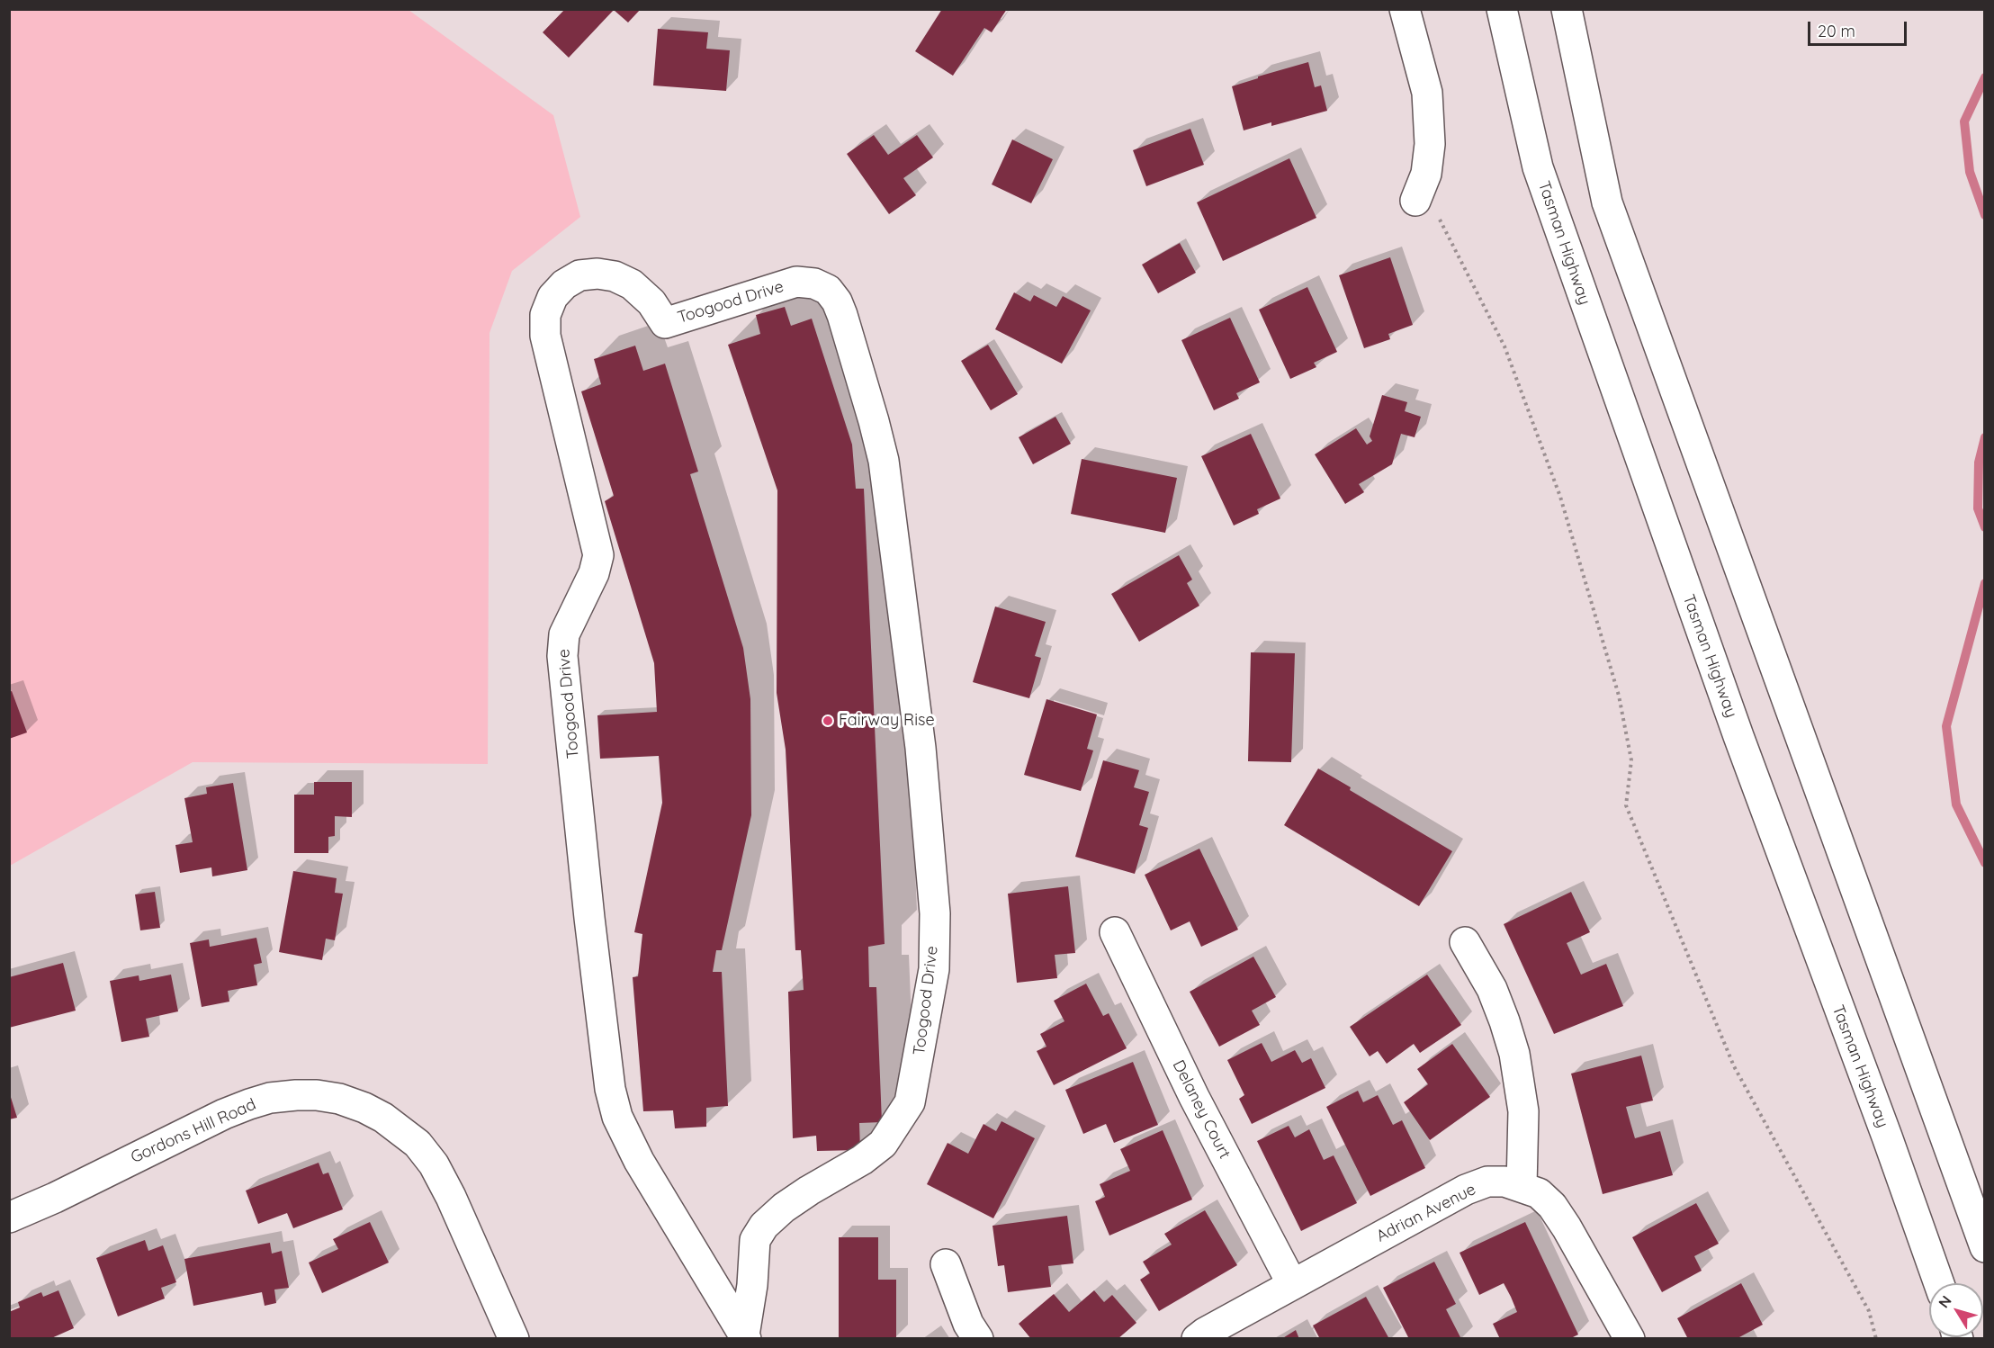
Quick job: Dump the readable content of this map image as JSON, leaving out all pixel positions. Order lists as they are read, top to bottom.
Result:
{
  "streets": {
    "main road": [
      "Tasman Highway",
      "Toogood Drive",
      "Delaney Court",
      "Gordons Hill Road",
      "Adrian Avenue"
    ]
  },
  "crossings": [
    ["Delaney Court", "Adrian Avenue"]
  ],
  "places": ["Fairway Rise"],
  "scale_bar": "20 m",
  "north": "top left"
}
